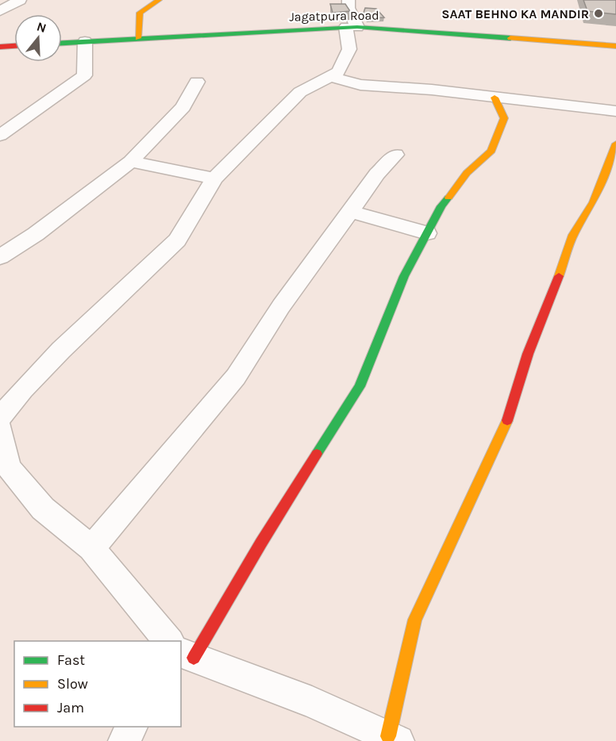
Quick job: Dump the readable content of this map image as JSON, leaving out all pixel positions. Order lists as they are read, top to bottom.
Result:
{
  "streets": {
    "street": ["Jagatpura Road"]
  },
  "places": ["SAAT BEHNO KA MANDIR"],
  "legend": ["Fast", "Slow", "Jam"],
  "north": "top"
}
